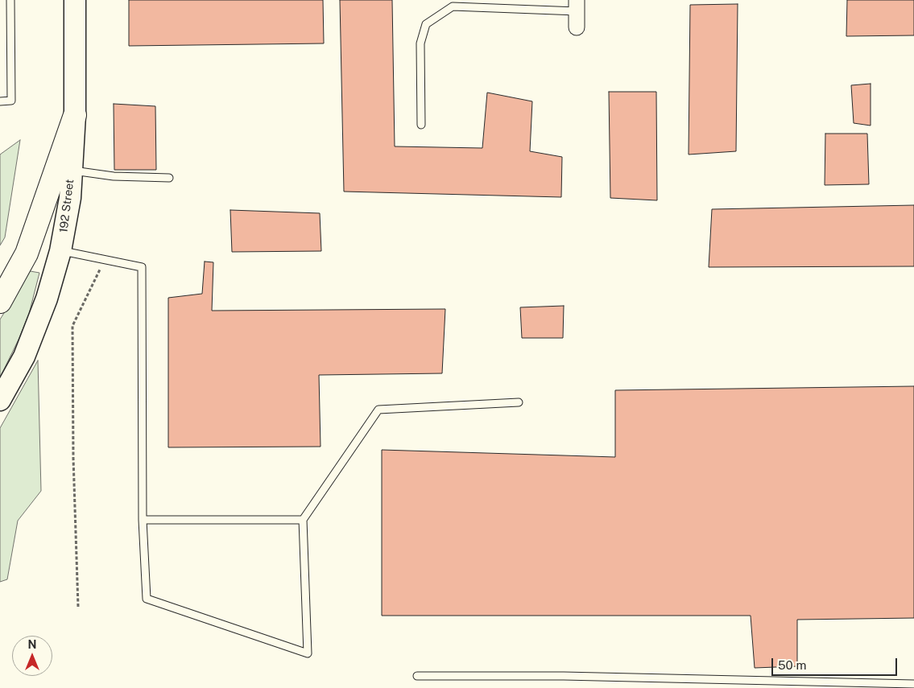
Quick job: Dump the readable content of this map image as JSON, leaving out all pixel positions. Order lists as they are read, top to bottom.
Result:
{
  "streets": {
    "main road": ["192 Street"]
  },
  "scale_bar": "50 m",
  "north": "top"
}
